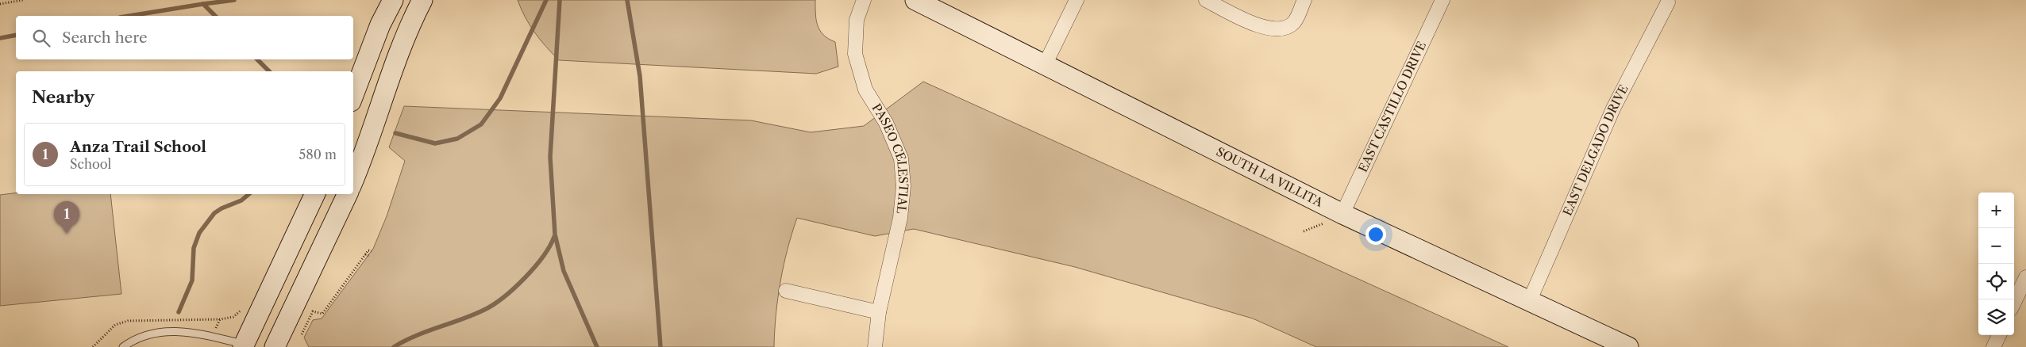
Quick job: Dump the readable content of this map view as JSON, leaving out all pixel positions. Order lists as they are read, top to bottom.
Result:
{
  "streets": {
    "street": [
      "EAST CASTILLO DRIVE",
      "EAST DELGADO DRIVE",
      "PASEO CELESTIAL",
      "SOUTH LA VILLITA"
    ]
  },
  "crossings": [
    ["EAST CASTILLO DRIVE", "SOUTH LA VILLITA"],
    ["EAST DELGADO DRIVE", "SOUTH LA VILLITA"]
  ],
  "page": {
    "search": "Search here",
    "heading": "Nearby",
    "list": [
      {
        "mark": "1",
        "name": "Anza Trail School",
        "note": "School",
        "value": "580 m"
      }
    ],
    "map_buttons": ["+", "−"],
    "pins": "1"
  }
}
